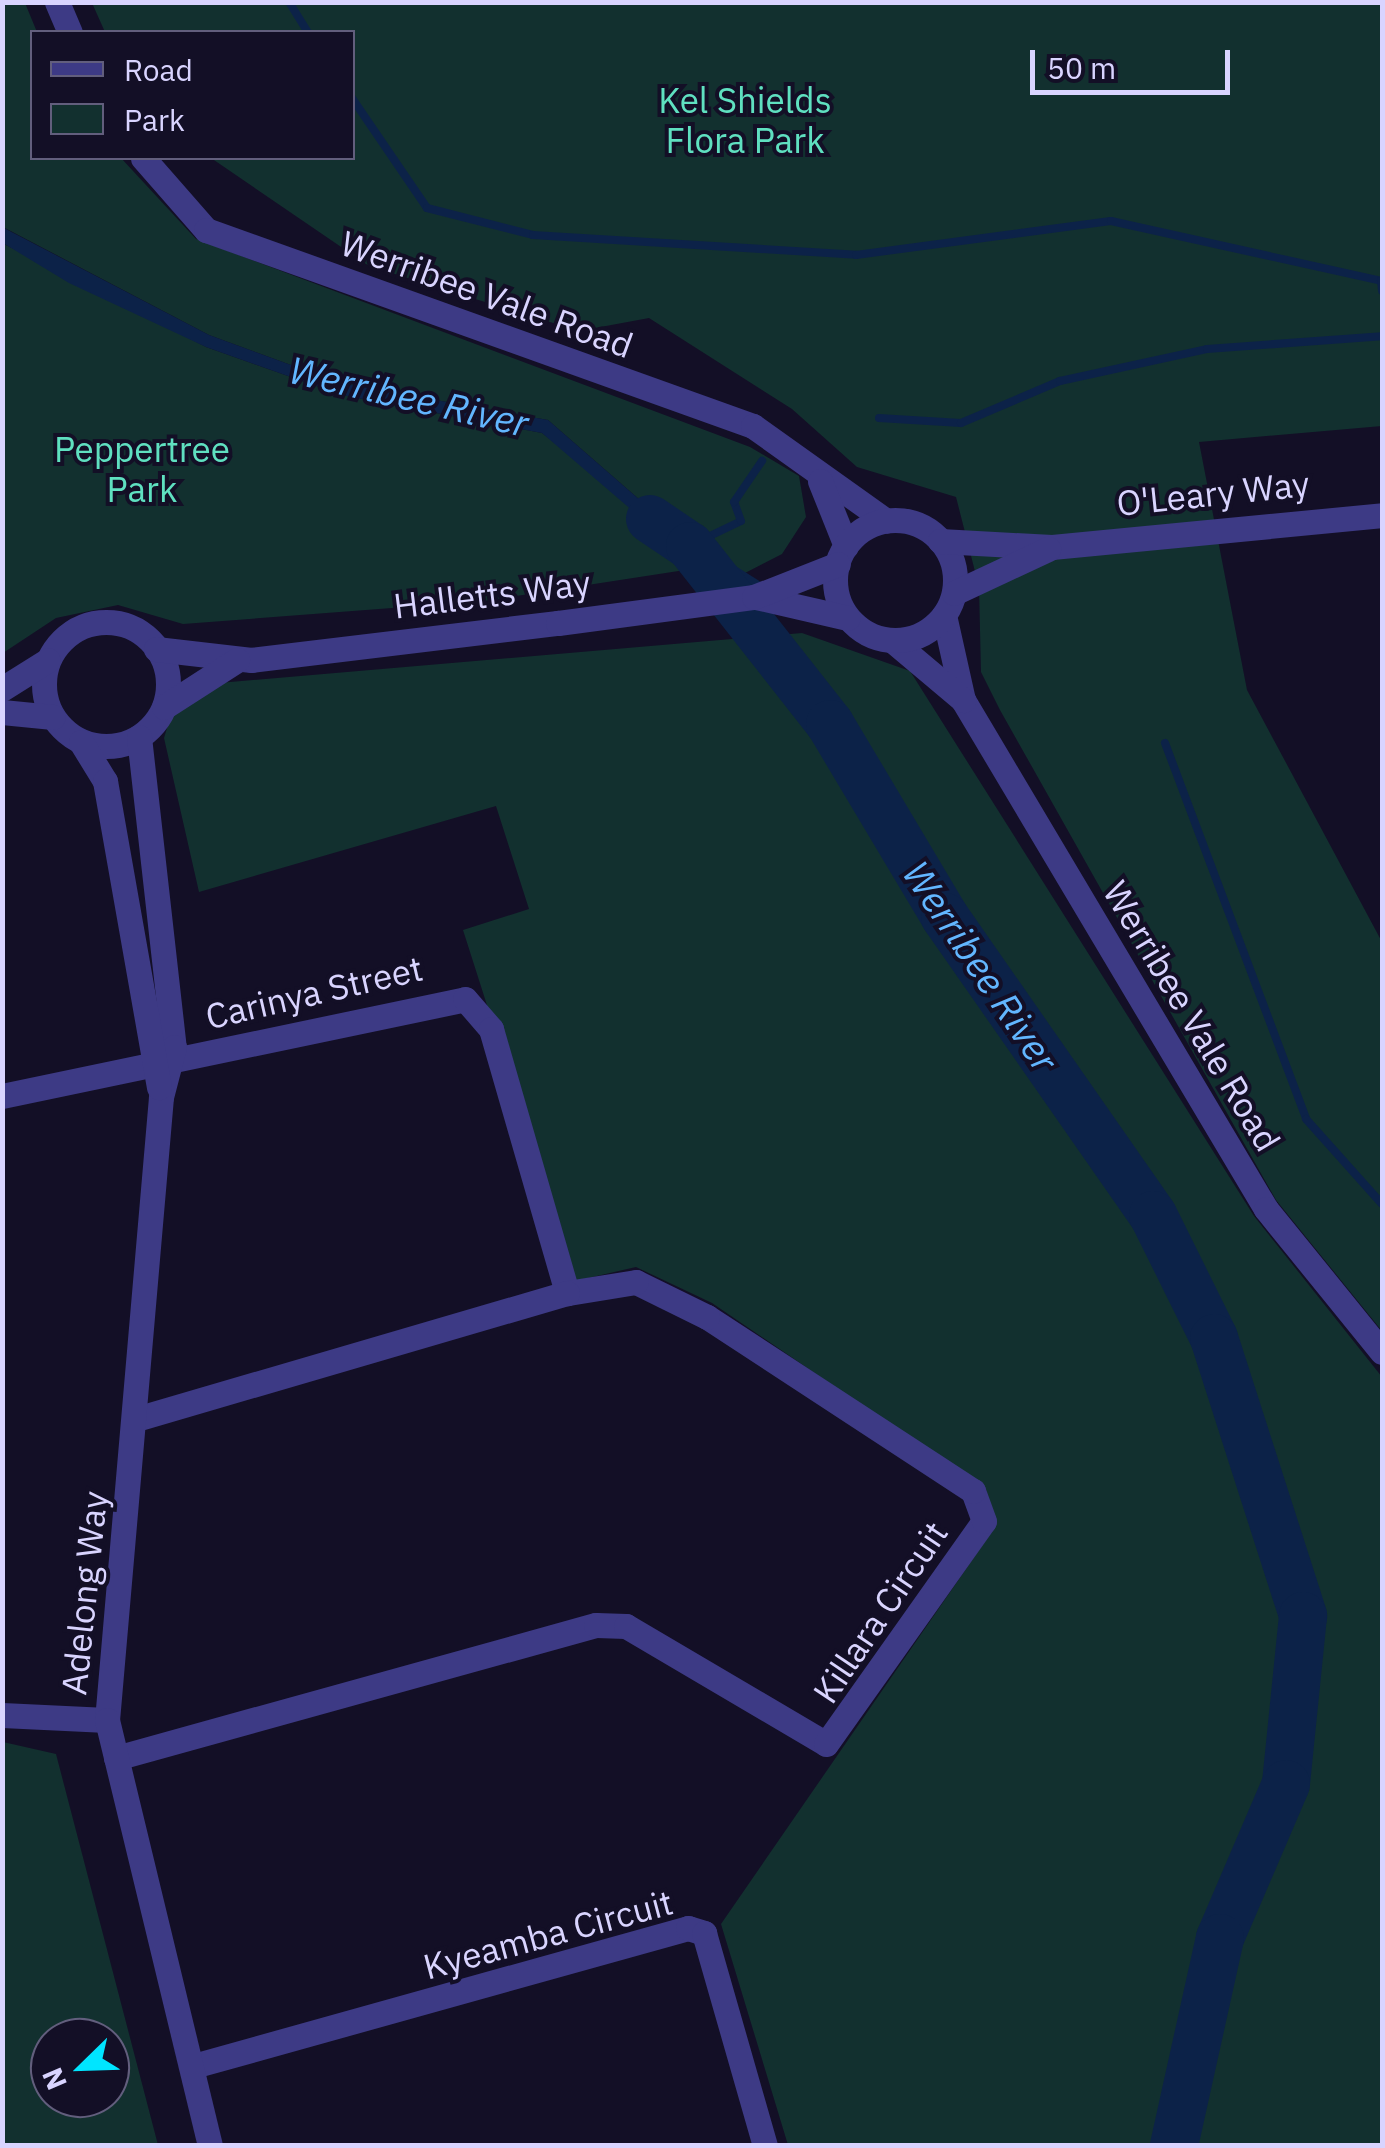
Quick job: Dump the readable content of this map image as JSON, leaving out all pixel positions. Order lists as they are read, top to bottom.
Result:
{
  "streets": {
    "street": [
      "Werribee Vale Road",
      "O'Leary Way",
      "Halletts Way",
      "Carinya Street",
      "Adelong Way",
      "Killara Circuit",
      "Kyeamba Circuit"
    ]
  },
  "crossings": [
    ["Werribee Vale Road", "O'Leary Way"],
    ["Werribee Vale Road", "Halletts Way"],
    ["O'Leary Way", "Halletts Way"],
    ["Carinya Street", "Adelong Way"],
    ["Carinya Street", "Killara Circuit"],
    ["Adelong Way", "Killara Circuit"],
    ["Adelong Way", "Kyeamba Circuit"]
  ],
  "water": ["Werribee River"],
  "parks": ["Kel Shields Flora Park", "Peppertree Park"],
  "legend": ["Road", "Park"],
  "scale_bar": "50 m",
  "north": "bottom left"
}
